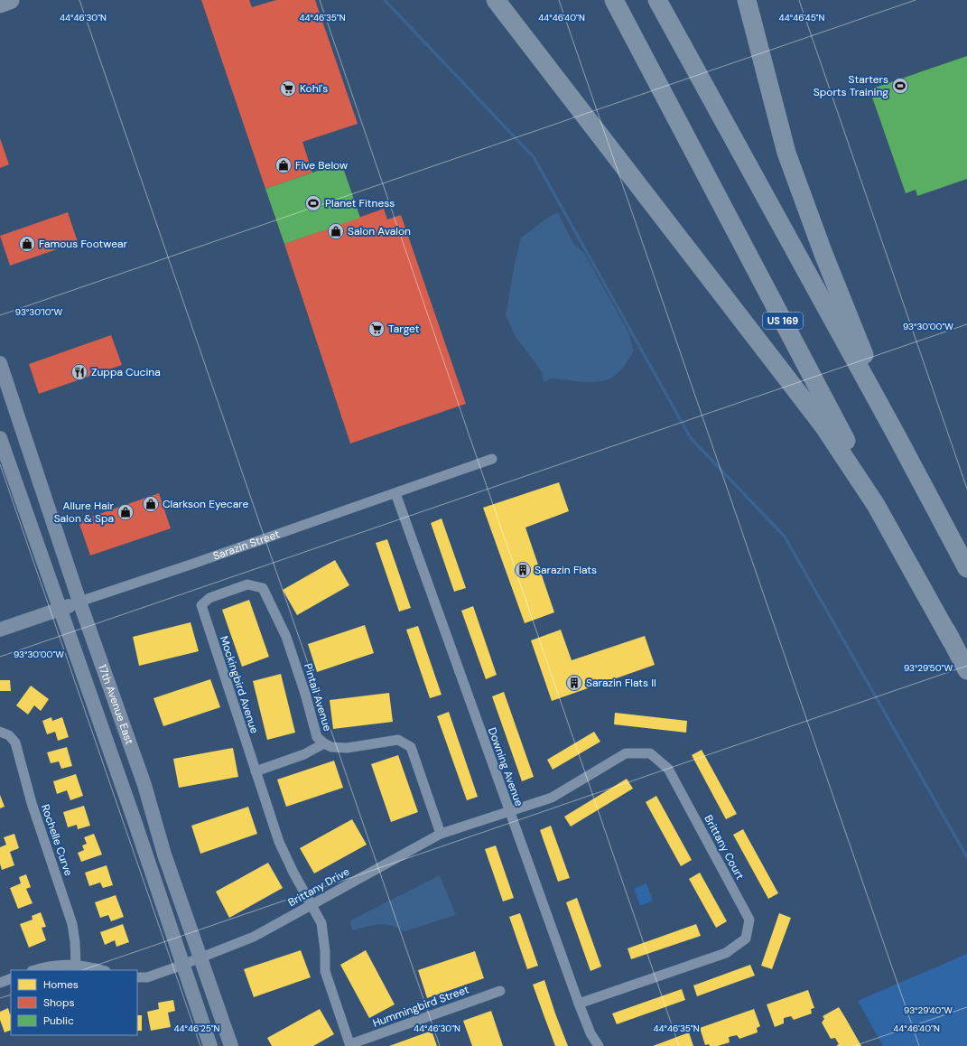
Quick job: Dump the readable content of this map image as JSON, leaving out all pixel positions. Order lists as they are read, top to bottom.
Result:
{
  "streets": {
    "highway": ["US 169"],
    "street": [
      "Sarazin Street",
      "Mockingbird Avenue",
      "Pintail Avenue",
      "17th Avenue East",
      "Downing Avenue",
      "Rochelle Curve",
      "Brittany Court",
      "Brittany Drive",
      "Hummingbird Street"
    ]
  },
  "crossings": [
    ["Sarazin Street", "17th Avenue East"],
    ["Sarazin Street", "Downing Avenue"],
    ["Mockingbird Avenue", "Pintail Avenue"],
    ["Mockingbird Avenue", "Brittany Drive"],
    ["Mockingbird Avenue", "Hummingbird Street"],
    ["Pintail Avenue", "Brittany Drive"],
    ["17th Avenue East", "Brittany Drive"],
    ["Downing Avenue", "Brittany Court"],
    ["Downing Avenue", "Brittany Drive"],
    ["Brittany Court", "Brittany Drive"]
  ],
  "places": {
    "sports": ["Starters Sports Training", "Planet Fitness"],
    "supermarket": ["Kohl's", "Target"],
    "shop": [
      "Five Below",
      "Salon Avalon",
      "Famous Footwear",
      "Clarkson Eyecare",
      "Allure Hair Salon & Spa"
    ],
    "restaurant": ["Zuppa Cucina"],
    "building": ["Sarazin Flats", "Sarazin Flats II"]
  },
  "legend": ["Homes", "Shops", "Public"],
  "coordinates": [
    "44°46'30\"N",
    "44°46'35\"N",
    "44°46'40\"N",
    "44°46'45\"N",
    "93°30'10\"W",
    "93°30'00\"W",
    "93°29'50\"W",
    "93°29'40\"W",
    "44°46'25\"N"
  ]
}
